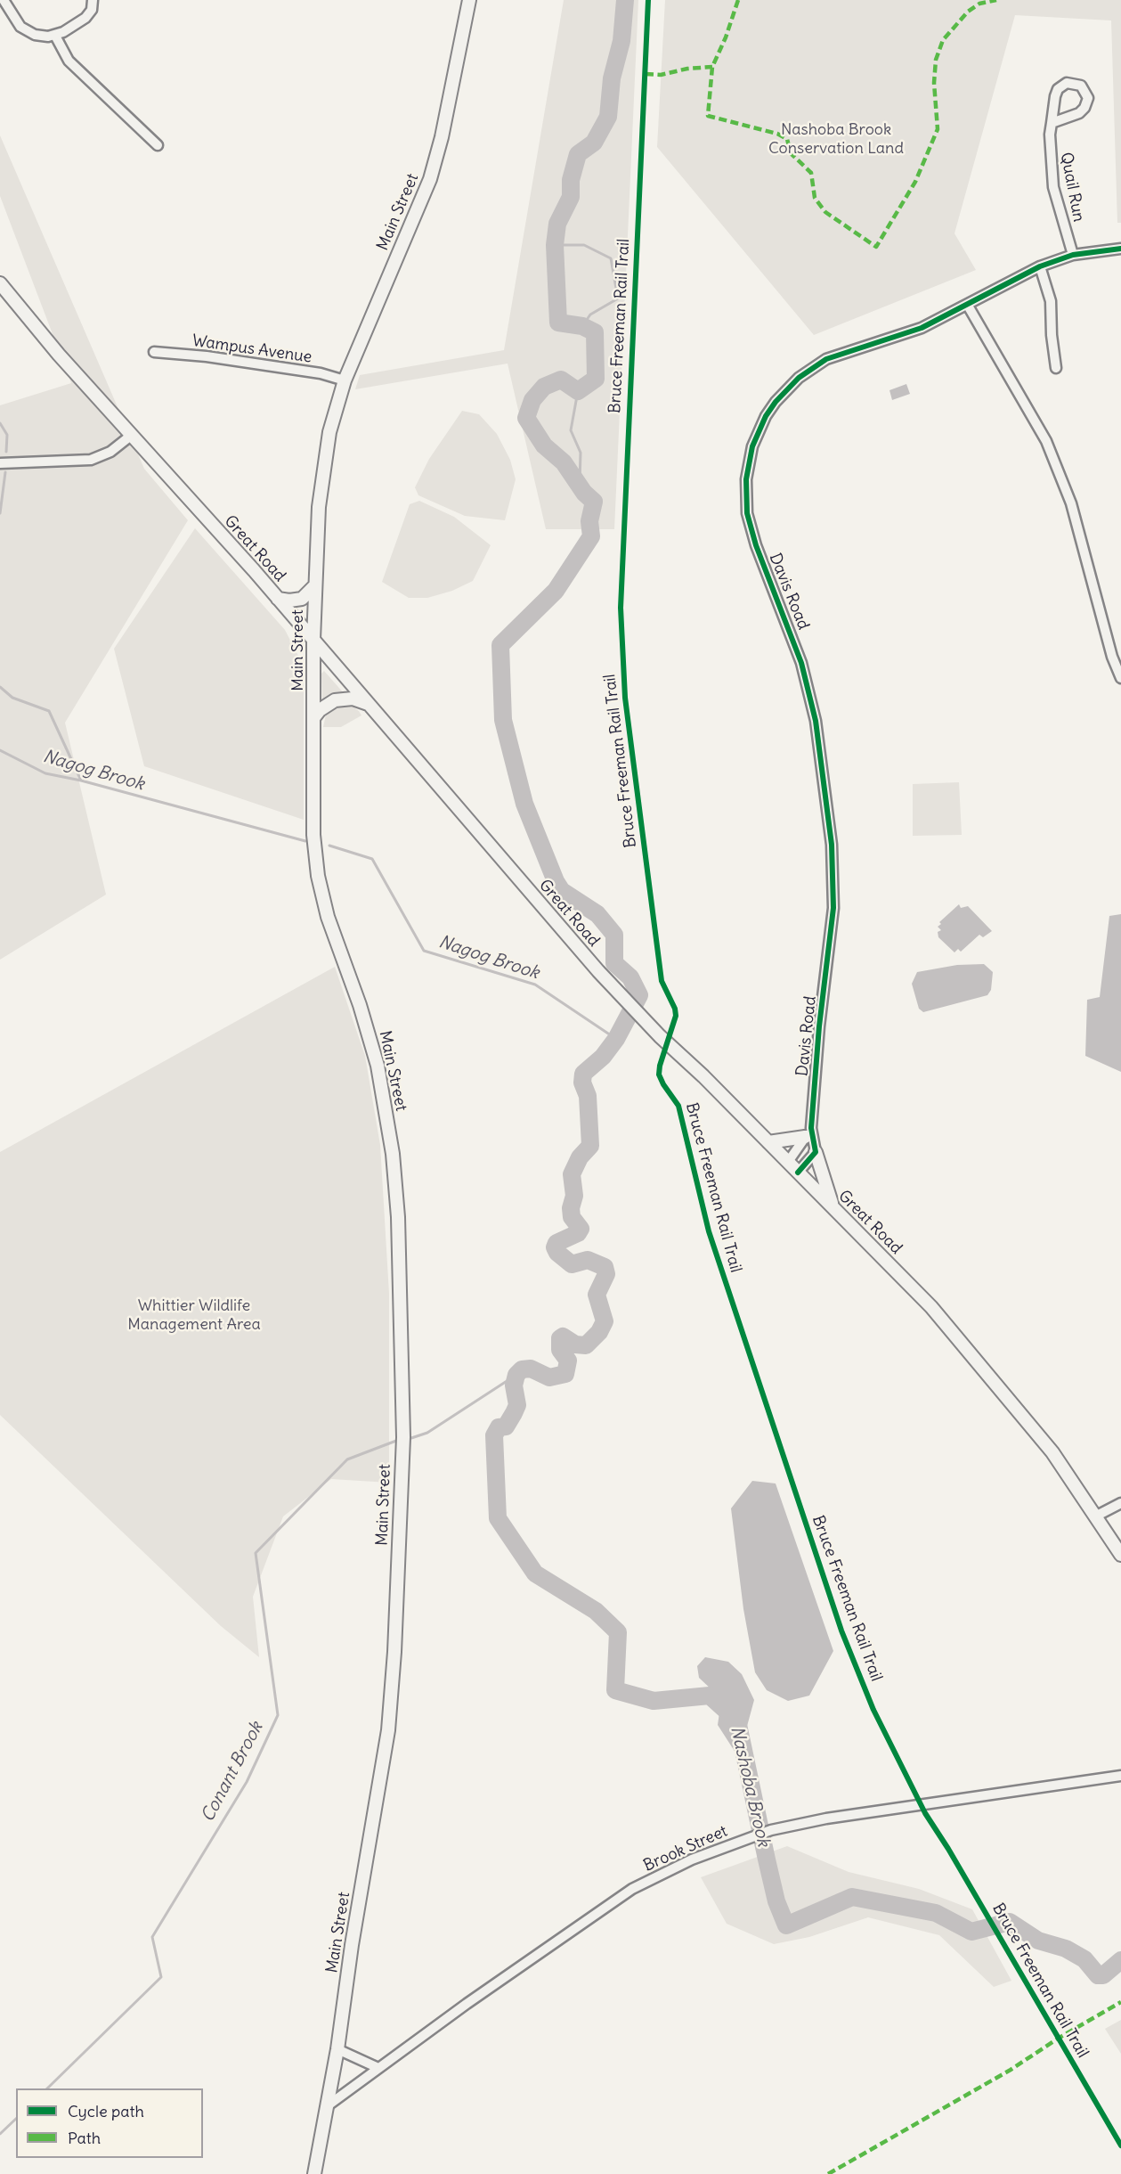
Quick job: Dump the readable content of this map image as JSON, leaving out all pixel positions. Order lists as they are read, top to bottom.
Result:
{
  "streets": {
    "main road": ["Main Street", "Great Road"],
    "street": [
      "Quail Run",
      "Wampus Avenue",
      "Davis Road",
      "Brook Street"
    ],
    "cycle path": ["Bruce Freeman Rail Trail"]
  },
  "crossings": [
    ["Quail Run", "Davis Road"],
    ["Main Street", "Wampus Avenue"],
    ["Main Street", "Great Road"],
    ["Main Street", "Brook Street"],
    ["Great Road", "Davis Road"]
  ],
  "water": ["Nagog Brook", "Conant Brook", "Nashoba Brook"],
  "parks": ["Nashoba Brook Conservation Land", "Whittier Wildlife Management Area"],
  "legend": ["Cycle path", "Path"]
}
